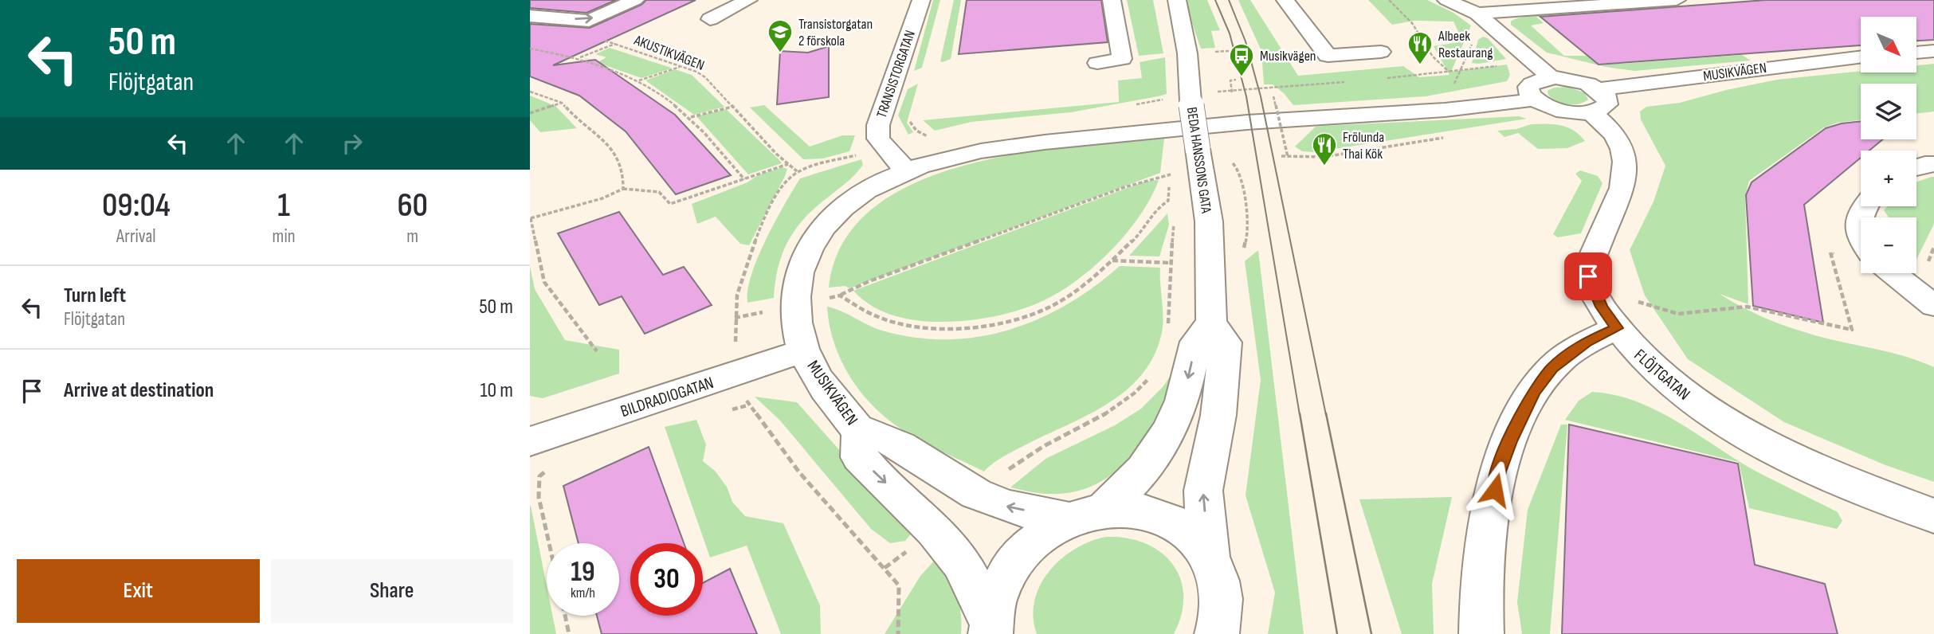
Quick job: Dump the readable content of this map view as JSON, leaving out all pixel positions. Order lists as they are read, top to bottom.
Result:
{
  "streets": {
    "street": [
      "MUSIKVÄGEN",
      "TRANSISTORGATAN",
      "BEDA HANSSONS GATA",
      "FLÖJTGATAN",
      "BILDRADIOGATAN"
    ],
    "path": ["AKUSTIKVÄGEN"]
  },
  "crossings": [
    ["MUSIKVÄGEN", "TRANSISTORGATAN"],
    ["MUSIKVÄGEN", "BEDA HANSSONS GATA"],
    ["MUSIKVÄGEN", "FLÖJTGATAN"],
    ["MUSIKVÄGEN", "BILDRADIOGATAN"]
  ],
  "places": {
    "school or university": ["Transistorgatan 2 förskola"],
    "restaurant": ["Albeek Restaurang", "Frölunda Thai Kök"],
    "bus stop": ["Musikvägen"]
  },
  "north": "bottom right",
  "page": {
    "turn": ["50 m", "Flöjtgatan"],
    "map_buttons": ["+", "−"],
    "eta": [
      "09:04",
      "Arrival",
      "1",
      "min",
      "60",
      "m"
    ],
    "list": [
      {
        "name": "Turn left",
        "note": "Flöjtgatan",
        "value": "50 m"
      },
      {
        "name": "Arrive at destination",
        "value": "10 m"
      }
    ],
    "speed": "19 km/h",
    "limit": "30",
    "buttons": ["Exit", "Share"]
  }
}
